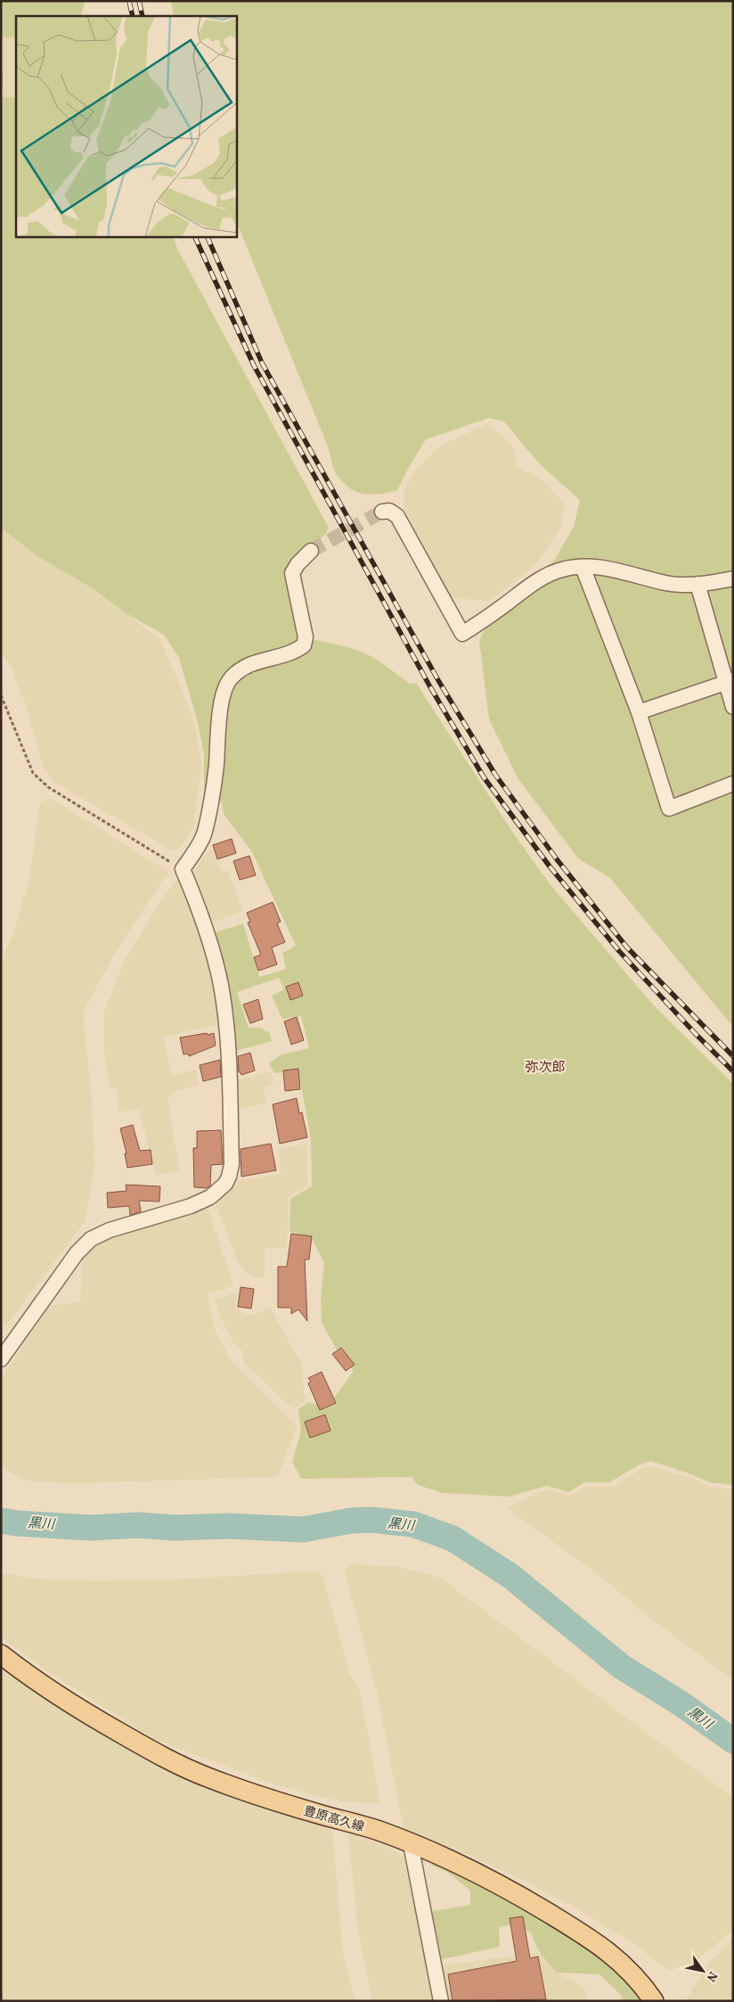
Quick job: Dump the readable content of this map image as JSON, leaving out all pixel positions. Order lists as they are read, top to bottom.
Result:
{
  "streets": {
    "main road": ["豊原高久線"]
  },
  "districts": ["弥次郎"],
  "water": ["黒川"],
  "north": "bottom right"
}
